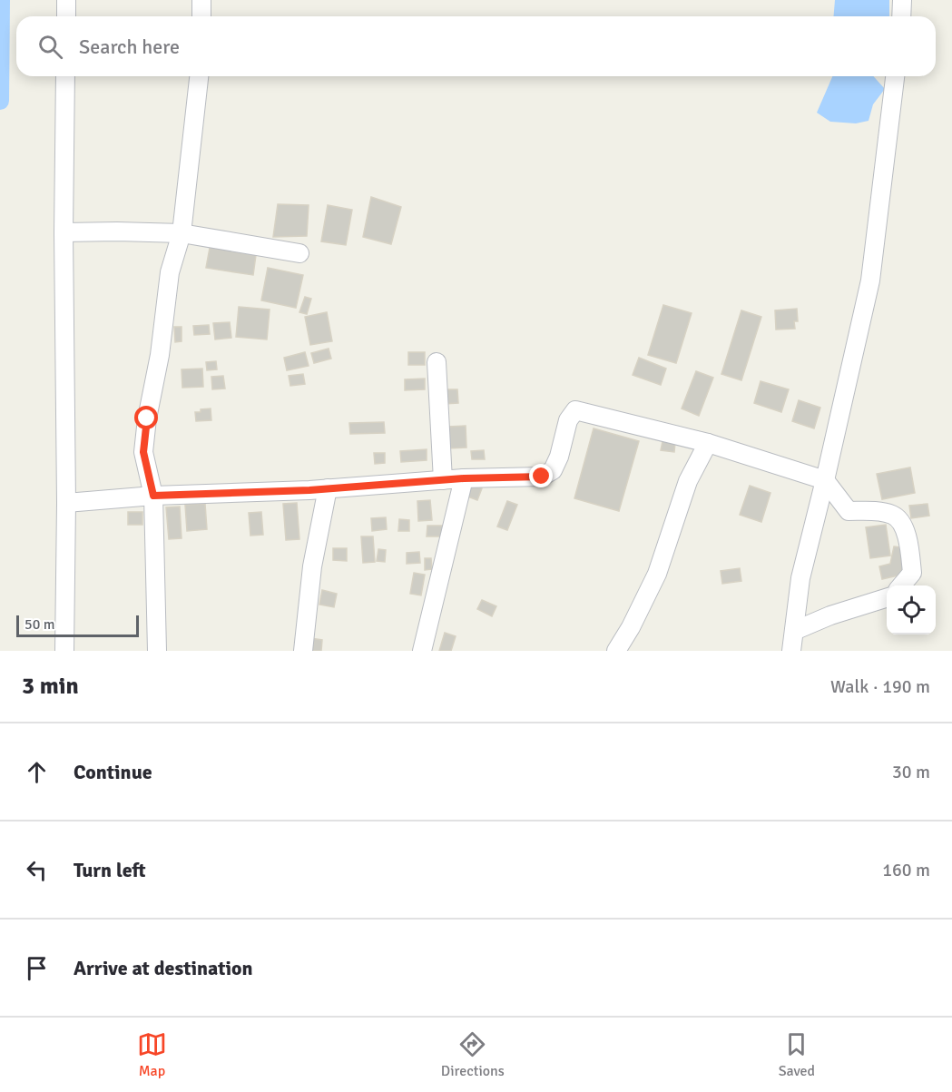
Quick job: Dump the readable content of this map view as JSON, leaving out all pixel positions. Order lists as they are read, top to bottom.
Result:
{
  "scale_bar": "50 m",
  "page": {
    "search": "Search here",
    "scale": "50 m",
    "heading": ["3 min", "Walk · 190 m"],
    "list": [
      ["Continue", "30 m"],
      ["Turn left", "160 m"],
      "Arrive at destination"
    ],
    "nav": ["Map", "Directions", "Saved"]
  }
}
